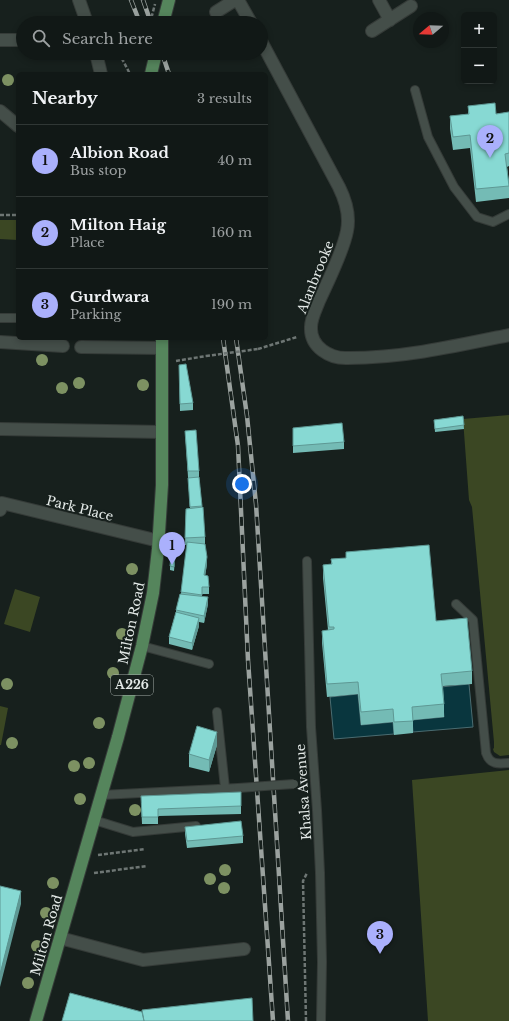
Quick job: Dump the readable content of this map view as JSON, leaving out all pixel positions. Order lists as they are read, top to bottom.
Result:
{
  "streets": {
    "main road": ["Milton Road", "A226"],
    "street": ["Alanbrooke", "Park Place"],
    "lane": ["Khalsa Avenue"]
  },
  "crossings": [
    ["Park Place", "Milton Road"]
  ],
  "north": "left",
  "page": {
    "map_buttons": ["+", "−"],
    "search": "Search here",
    "heading": ["Nearby", "3 results"],
    "list": [
      {
        "mark": "1",
        "name": "Albion Road",
        "note": "Bus stop",
        "value": "40 m"
      },
      {
        "mark": "2",
        "name": "Milton Haig",
        "note": "Place",
        "value": "160 m"
      },
      {
        "mark": "3",
        "name": "Gurdwara",
        "note": "Parking",
        "value": "190 m"
      }
    ],
    "pins": ["2", "1", "3"]
  }
}
